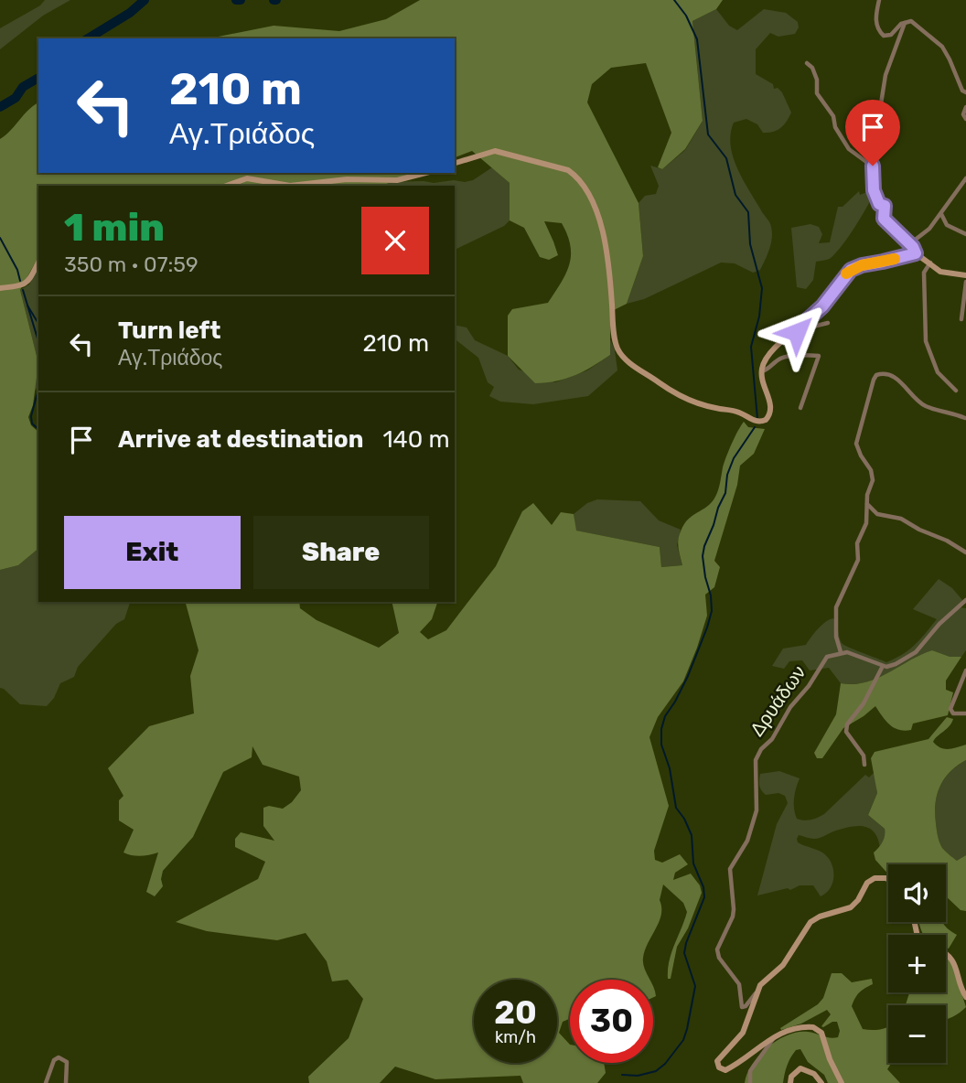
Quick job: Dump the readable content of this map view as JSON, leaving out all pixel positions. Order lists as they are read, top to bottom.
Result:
{
  "streets": {
    "street": ["Δρυάδων"]
  },
  "page": {
    "turn": ["210 m", "Αγ.Τριάδος"],
    "heading": ["1 min", "350 m · 07:59"],
    "list": [
      {
        "name": "Turn left",
        "note": "Αγ.Τριάδος",
        "value": "210 m"
      },
      {
        "name": "Arrive at destination",
        "value": "140 m"
      }
    ],
    "buttons": ["Exit", "Share"],
    "map_buttons": ["+", "−"],
    "speed": "20 km/h",
    "limit": "30"
  }
}
